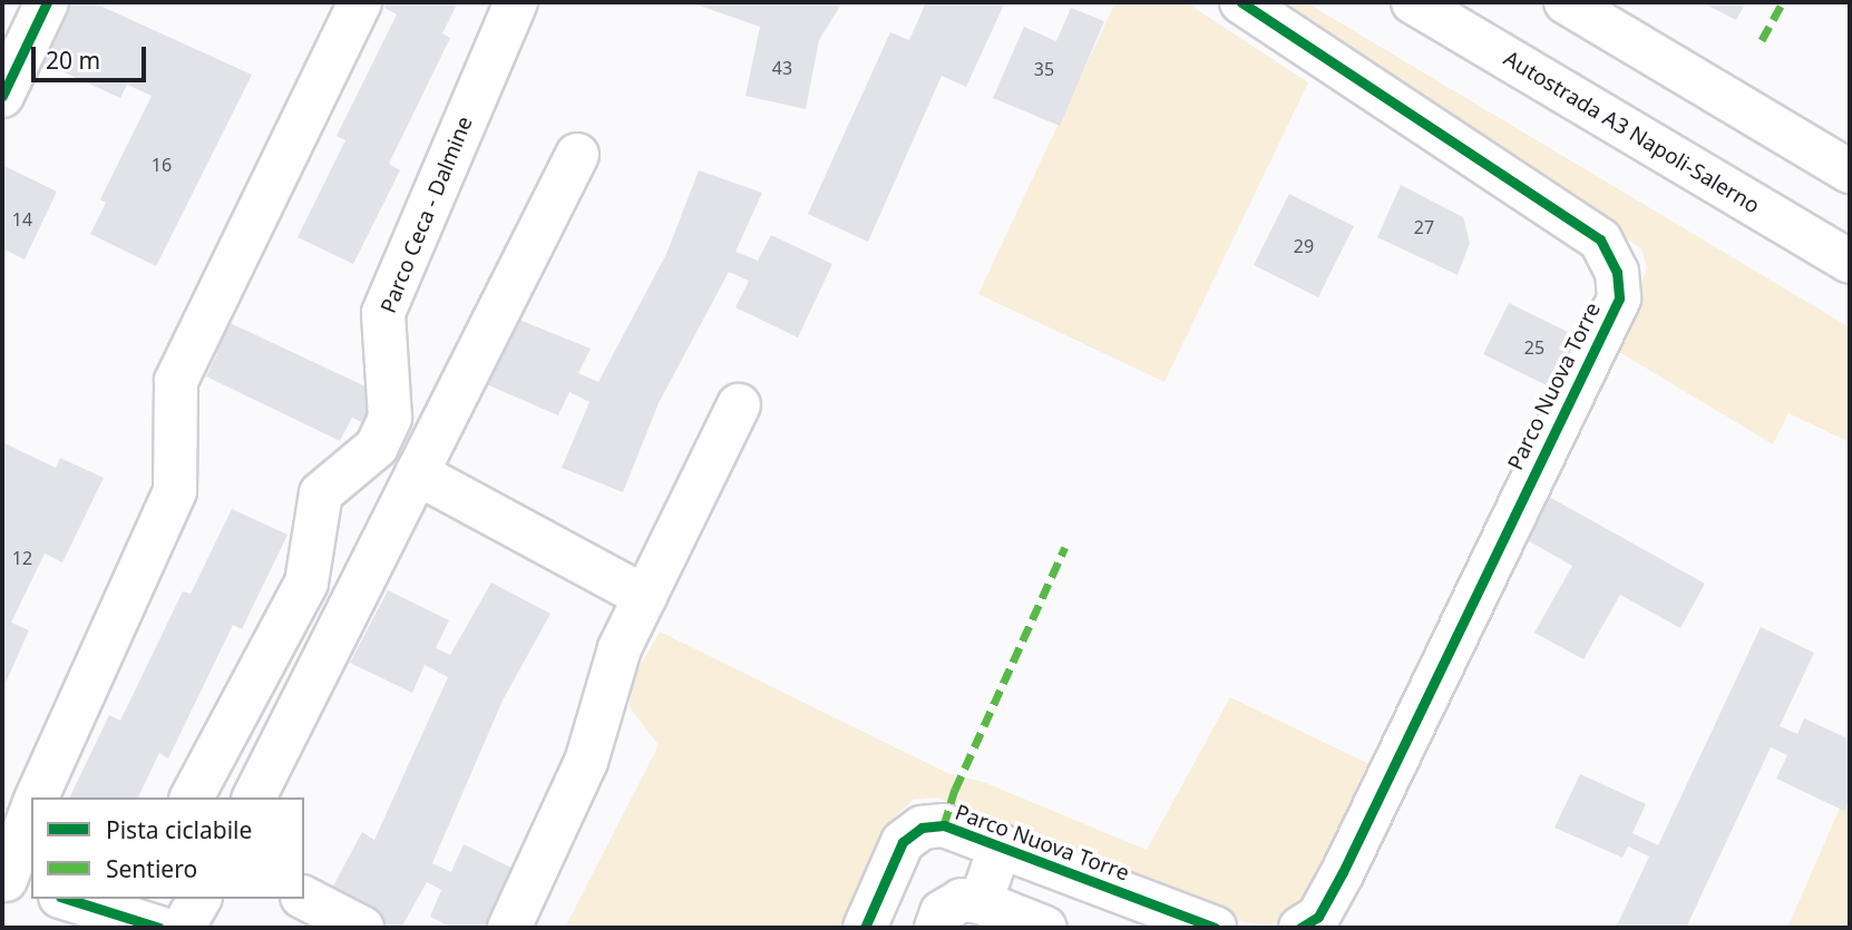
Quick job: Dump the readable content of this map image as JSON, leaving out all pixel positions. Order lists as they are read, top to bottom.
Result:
{
  "streets": {
    "main road": ["Autostrada A3 Napoli-Salerno", "Parco Ceca - Dalmine", "Parco Nuova Torre"]
  },
  "house_numbers": [
    "43",
    "35",
    "16",
    "14",
    "27",
    "29",
    "25",
    "12"
  ],
  "legend": ["Pista ciclabile", "Sentiero"],
  "scale_bar": "20 m"
}
